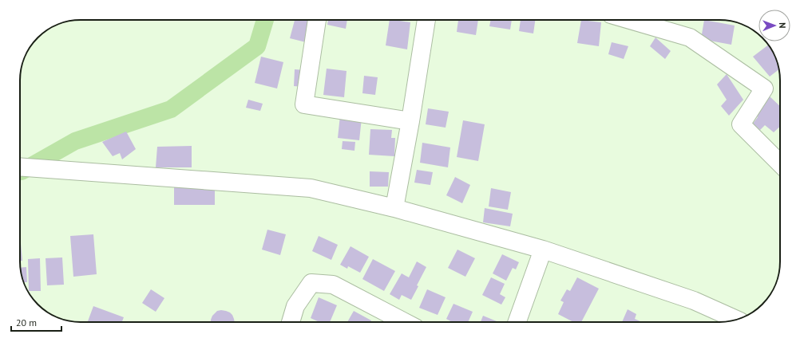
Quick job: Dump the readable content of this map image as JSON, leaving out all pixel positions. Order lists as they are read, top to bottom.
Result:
{
  "scale_bar": "20 m",
  "north": "right"
}
